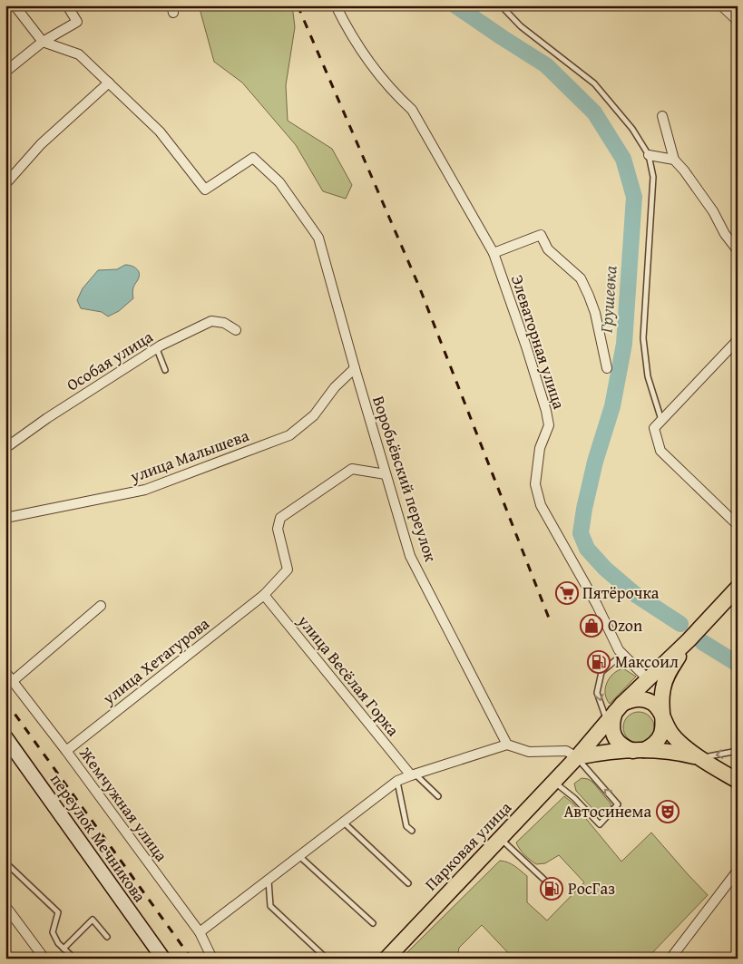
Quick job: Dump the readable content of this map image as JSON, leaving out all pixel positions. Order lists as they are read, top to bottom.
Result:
{
  "streets": {
    "main road": ["Парковая улица"],
    "street": [
      "Элеваторная улица",
      "Особая улица",
      "улица Малышева",
      "Воробьёвский переулок",
      "улица Хетагурова",
      "улица Весёлая Горка",
      "Жемчужная улица",
      "переулок Мечникова"
    ]
  },
  "crossings": [
    ["Элеваторная улица", "Парковая улица"],
    ["улица Малышева", "Воробьёвский переулок"],
    ["Воробьёвский переулок", "улица Хетагурова"],
    ["улица Хетагурова", "улица Весёлая Горка"],
    ["улица Хетагурова", "Жемчужная улица"]
  ],
  "water": ["Грушевка"],
  "places": {
    "supermarket": ["Пятёрочка"],
    "shop": ["Ozon"],
    "fuel station": ["Максоил", "РосГаз"],
    "theatre": ["Автосинема"]
  }
}
